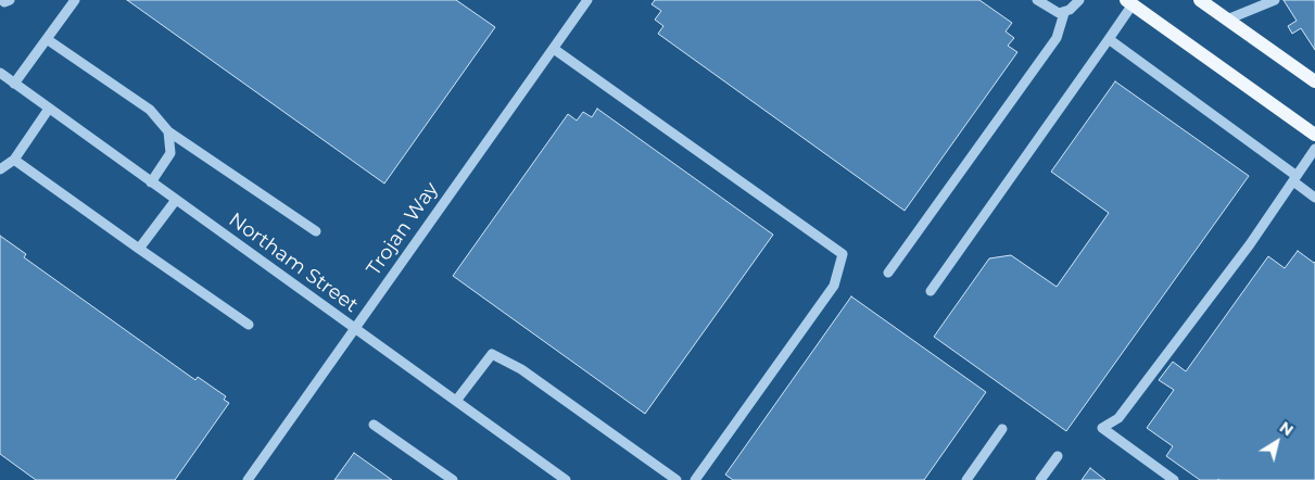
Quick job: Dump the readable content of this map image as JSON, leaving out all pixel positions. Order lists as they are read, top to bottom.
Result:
{
  "streets": {
    "street": ["Trojan Way", "Northam Street"]
  },
  "crossings": [
    ["Trojan Way", "Northam Street"]
  ],
  "north": "top right"
}
